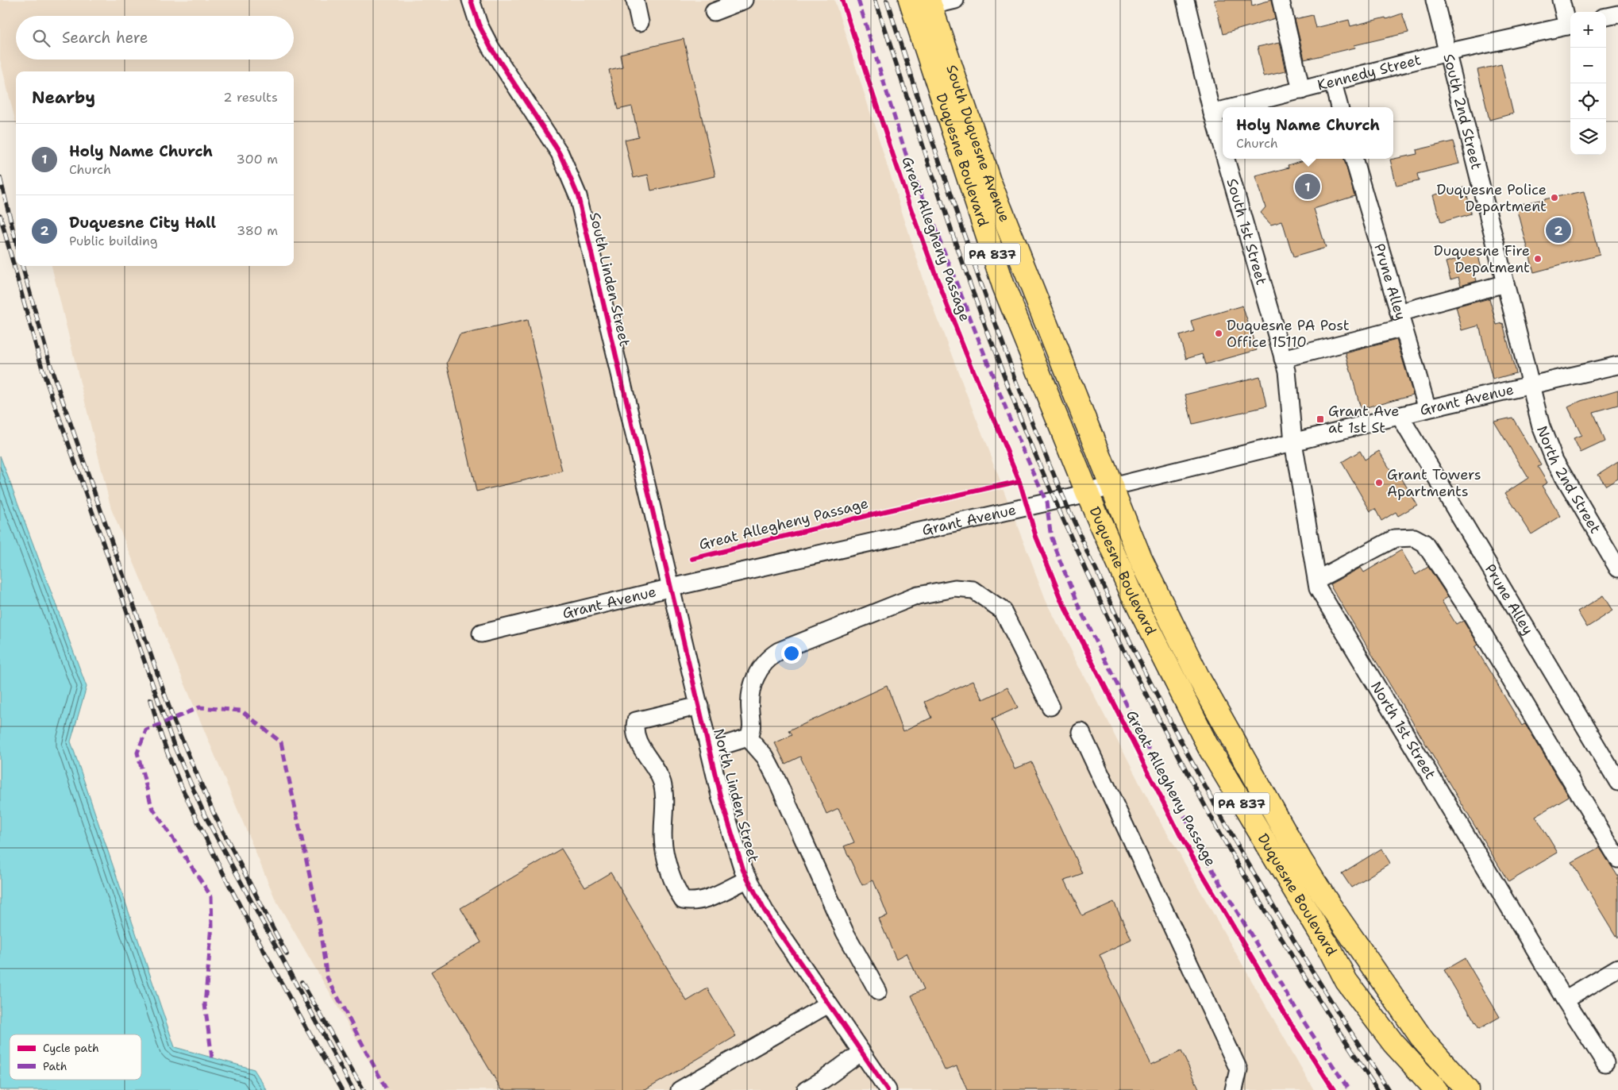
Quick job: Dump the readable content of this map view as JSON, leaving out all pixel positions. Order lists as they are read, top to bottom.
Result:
{
  "streets": {
    "main road": ["South Duquesne Avenue", "Duquesne Boulevard", "PA 837"],
    "street": [
      "Kennedy Street",
      "South 2nd Street",
      "South 1st Street",
      "South Linden Street",
      "Prune Alley",
      "Grant Avenue",
      "North 2nd Street",
      "North 1st Street",
      "North Linden Street"
    ],
    "cycle path": ["Great Allegheny Passage"]
  },
  "crossings": [
    ["Kennedy Street", "South 2nd Street"],
    ["Kennedy Street", "South 1st Street"],
    ["South 2nd Street", "Grant Avenue"],
    ["South 2nd Street", "North 2nd Street"],
    ["South Duquesne Avenue", "Duquesne Boulevard"],
    ["South Duquesne Avenue", "Grant Avenue"],
    ["Duquesne Boulevard", "Grant Avenue"],
    ["South 1st Street", "Grant Avenue"],
    ["South 1st Street", "North 1st Street"],
    ["South Linden Street", "Grant Avenue"],
    ["South Linden Street", "North Linden Street"],
    ["Prune Alley", "Grant Avenue"],
    ["Grant Avenue", "North 2nd Street"],
    ["Grant Avenue", "North 1st Street"],
    ["Grant Avenue", "North Linden Street"]
  ],
  "places": {
    "other": [
      "Duquesne Police Department",
      "Duquesne Fire Depatment",
      "Duquesne PA Post Office 15110",
      "Grant Towers Apartments"
    ],
    "transit": ["Grant Ave at 1st St"]
  },
  "legend": ["Cycle path", "Path"],
  "page": {
    "map_buttons": ["+", "−"],
    "search": "Search here",
    "heading": ["Nearby", "2 results"],
    "popup": ["Holy Name Church", "Church"],
    "list": [
      {
        "mark": "1",
        "name": "Holy Name Church",
        "note": "Church",
        "value": "300 m"
      },
      {
        "mark": "2",
        "name": "Duquesne City Hall",
        "note": "Public building",
        "value": "380 m"
      }
    ],
    "pins": ["1", "2"]
  }
}
